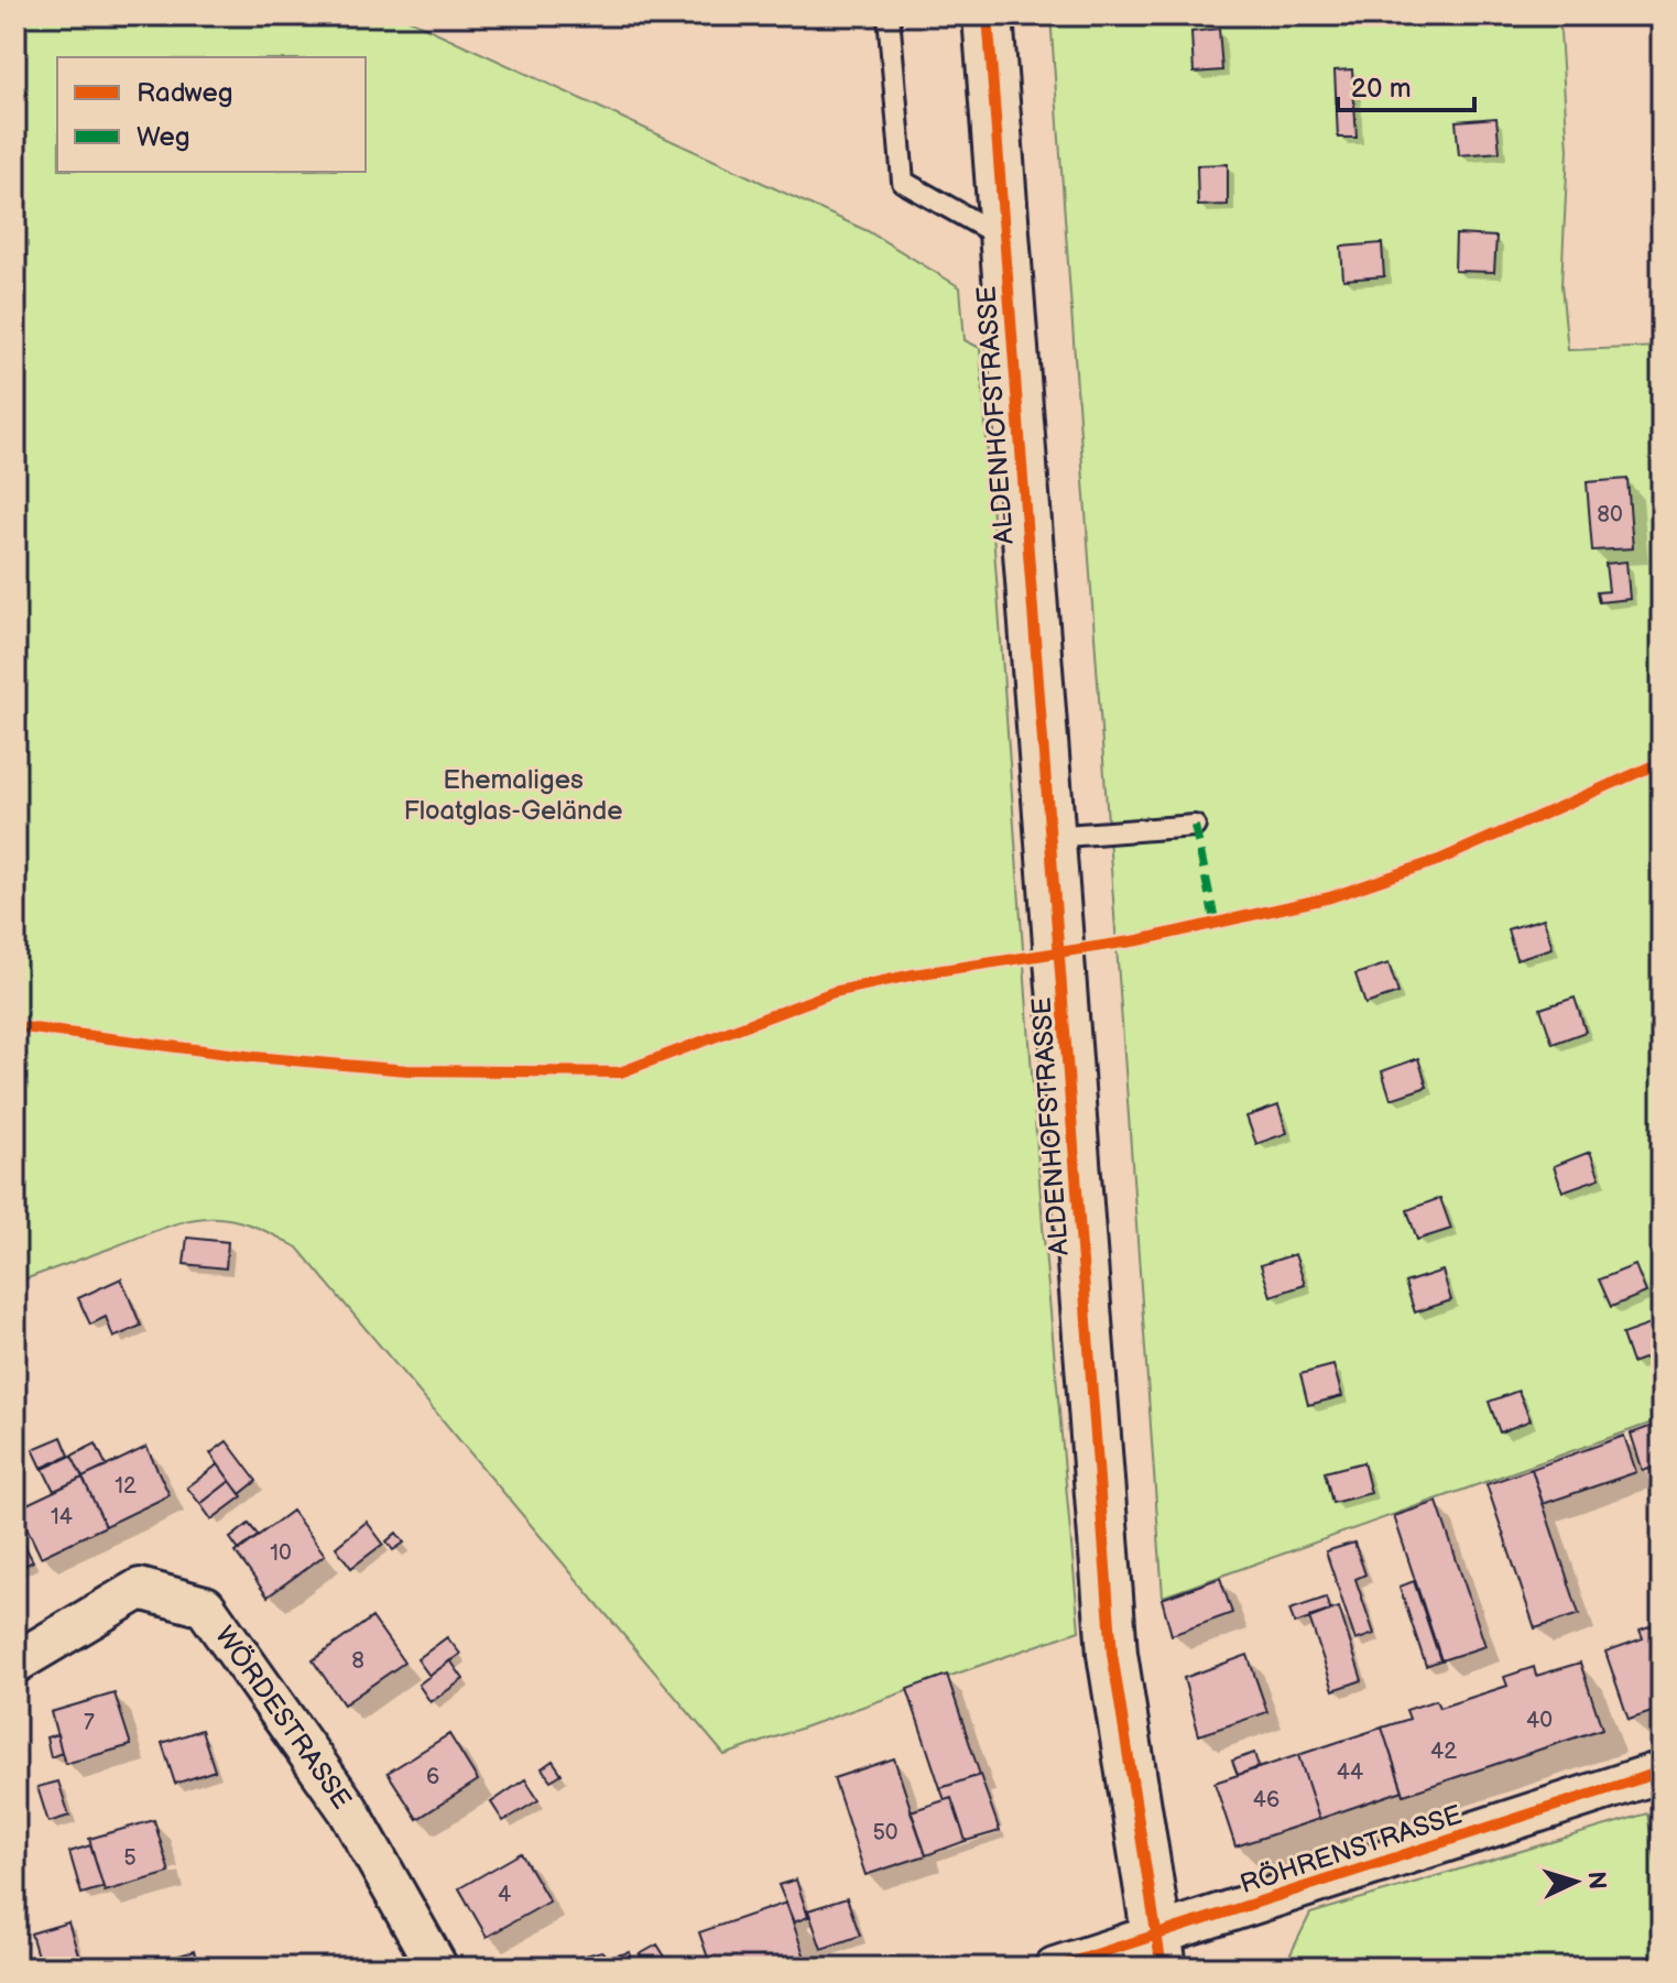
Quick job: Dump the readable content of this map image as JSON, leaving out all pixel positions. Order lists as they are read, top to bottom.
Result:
{
  "streets": {
    "street": ["ALDENHOFSTRASSE", "WÖRDESTRASSE", "RÖHRENSTRASSE"]
  },
  "crossings": [
    ["ALDENHOFSTRASSE", "RÖHRENSTRASSE"]
  ],
  "parks": ["Ehemaliges Floatglas-Gelände"],
  "house_numbers": [
    "80",
    "12",
    "14",
    "10",
    "8",
    "40",
    "7",
    "42",
    "44",
    "6",
    "46",
    "50",
    "5",
    "4"
  ],
  "legend": ["Radweg", "Weg"],
  "scale_bar": "20 m",
  "north": "right"
}
